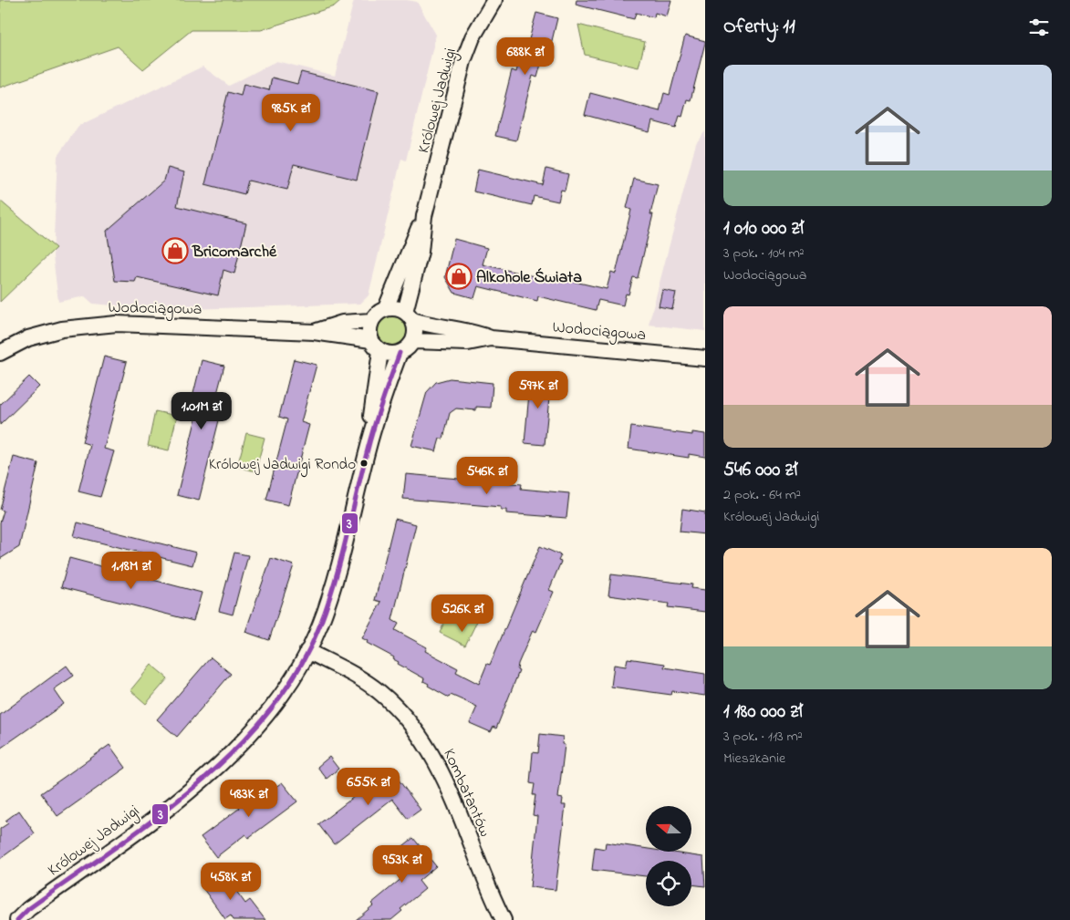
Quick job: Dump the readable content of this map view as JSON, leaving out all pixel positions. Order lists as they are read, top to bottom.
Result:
{
  "streets": {
    "street": ["Królowej Jadwigi", "Wodociągowa", "Kombatantów"]
  },
  "crossings": [
    ["Królowej Jadwigi", "Wodociągowa"],
    ["Królowej Jadwigi", "Kombatantów"]
  ],
  "places": {
    "shop": ["Bricomarché", "Alkohole Świata"],
    "other": ["Królowej Jadwigi Rondo"]
  },
  "lines": ["transit line 3"],
  "north": "left",
  "page": {
    "heading": "Oferty: 11",
    "price": [
      "688K zł",
      "985K zł",
      "597K zł",
      "1.01M zł",
      "546K zł",
      "1.18M zł",
      "526K zł",
      "655K zł",
      "483K zł",
      "953K zł",
      "458K zł"
    ],
    "list": [
      {
        "name": "1 010 000 zł",
        "note": "3 pok. · 104 m² · Wodociągowa"
      },
      {
        "name": "546 000 zł",
        "note": "2 pok. · 64 m² · Królowej Jadwigi"
      },
      {
        "name": "1 180 000 zł",
        "note": "3 pok. · 113 m² · Mieszkanie"
      }
    ]
  }
}
